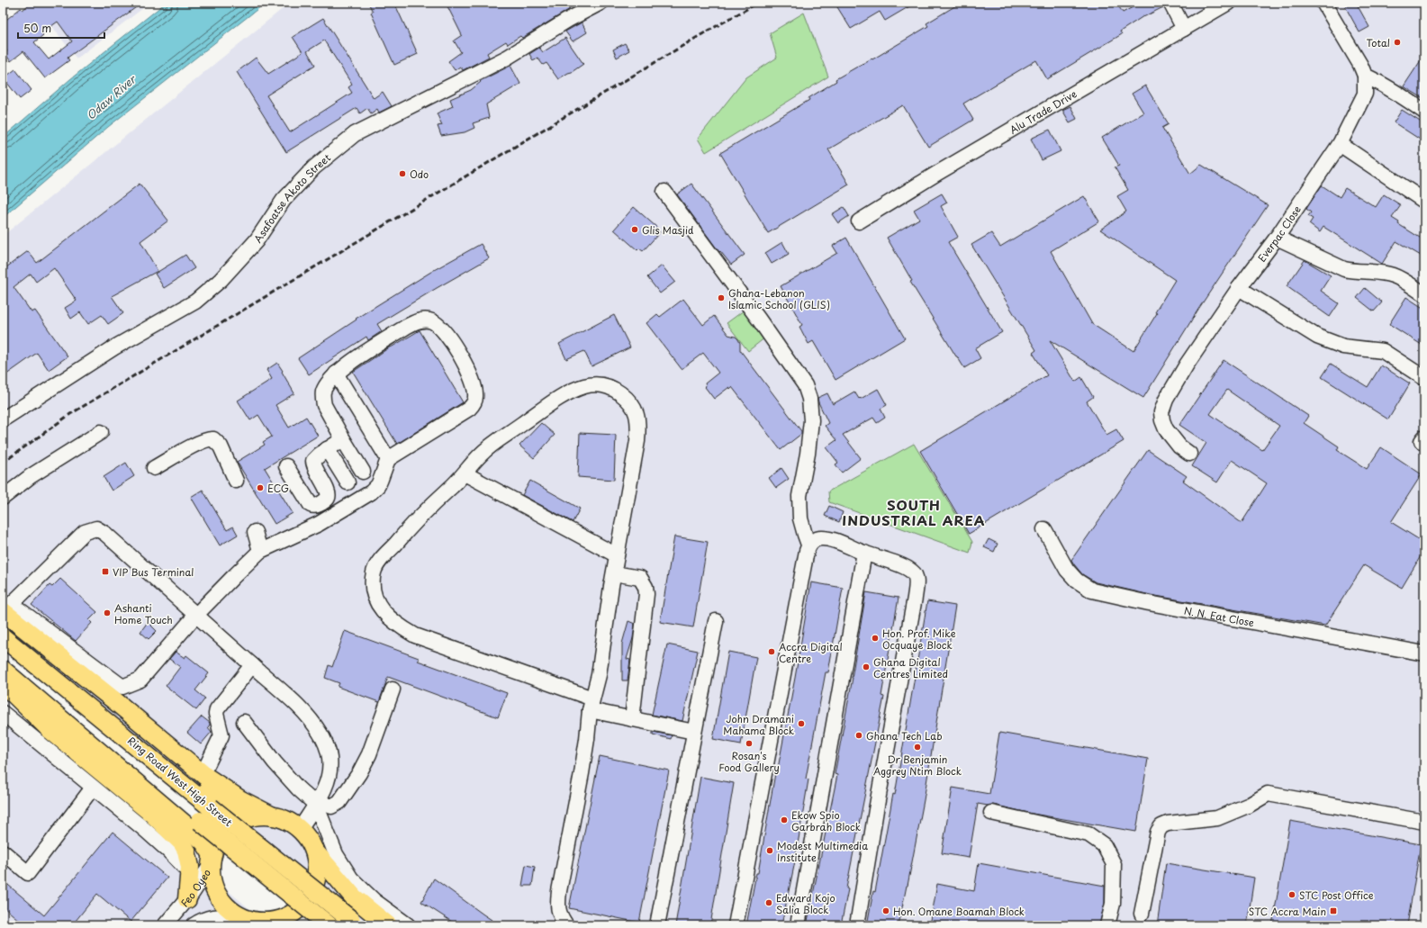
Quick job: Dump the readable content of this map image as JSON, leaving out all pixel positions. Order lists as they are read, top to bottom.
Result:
{
  "streets": {
    "main road": ["Ring Road West High Street"],
    "street": [
      "Alu Trade Drive",
      "Asafoatse Akoto Street",
      "Everpac Close",
      "N. N. Eat Close",
      "Feo Oyeo"
    ]
  },
  "crossings": [
    ["Ring Road West High Street", "Feo Oyeo"]
  ],
  "districts": ["SOUTH INDUSTRIAL AREA"],
  "water": ["Odaw River"],
  "places": {
    "other": [
      "Total",
      "Odo",
      "Glis Masjid",
      "Ghana-Lebanon Islamic School (GLIS)",
      "ECG",
      "Ashanti Home Touch",
      "Hon. Prof. Mike Ocquaye Block",
      "Accra Digital Centre",
      "Ghana Digital Centres Limited",
      "John Dramani Mahama Block",
      "Ghana Tech Lab",
      "Rosan's Food Gallery",
      "Dr Benjamin Aggrey Ntim Block",
      "Ekow Spio Garbrah Block",
      "Modest Multimedia Institute",
      "STC Post Office",
      "Edward Kojo Salia Block",
      "Hon. Omane Boamah Block"
    ],
    "transit": ["VIP Bus Terminal", "STC Accra Main"]
  },
  "scale_bar": "50 m"
}
